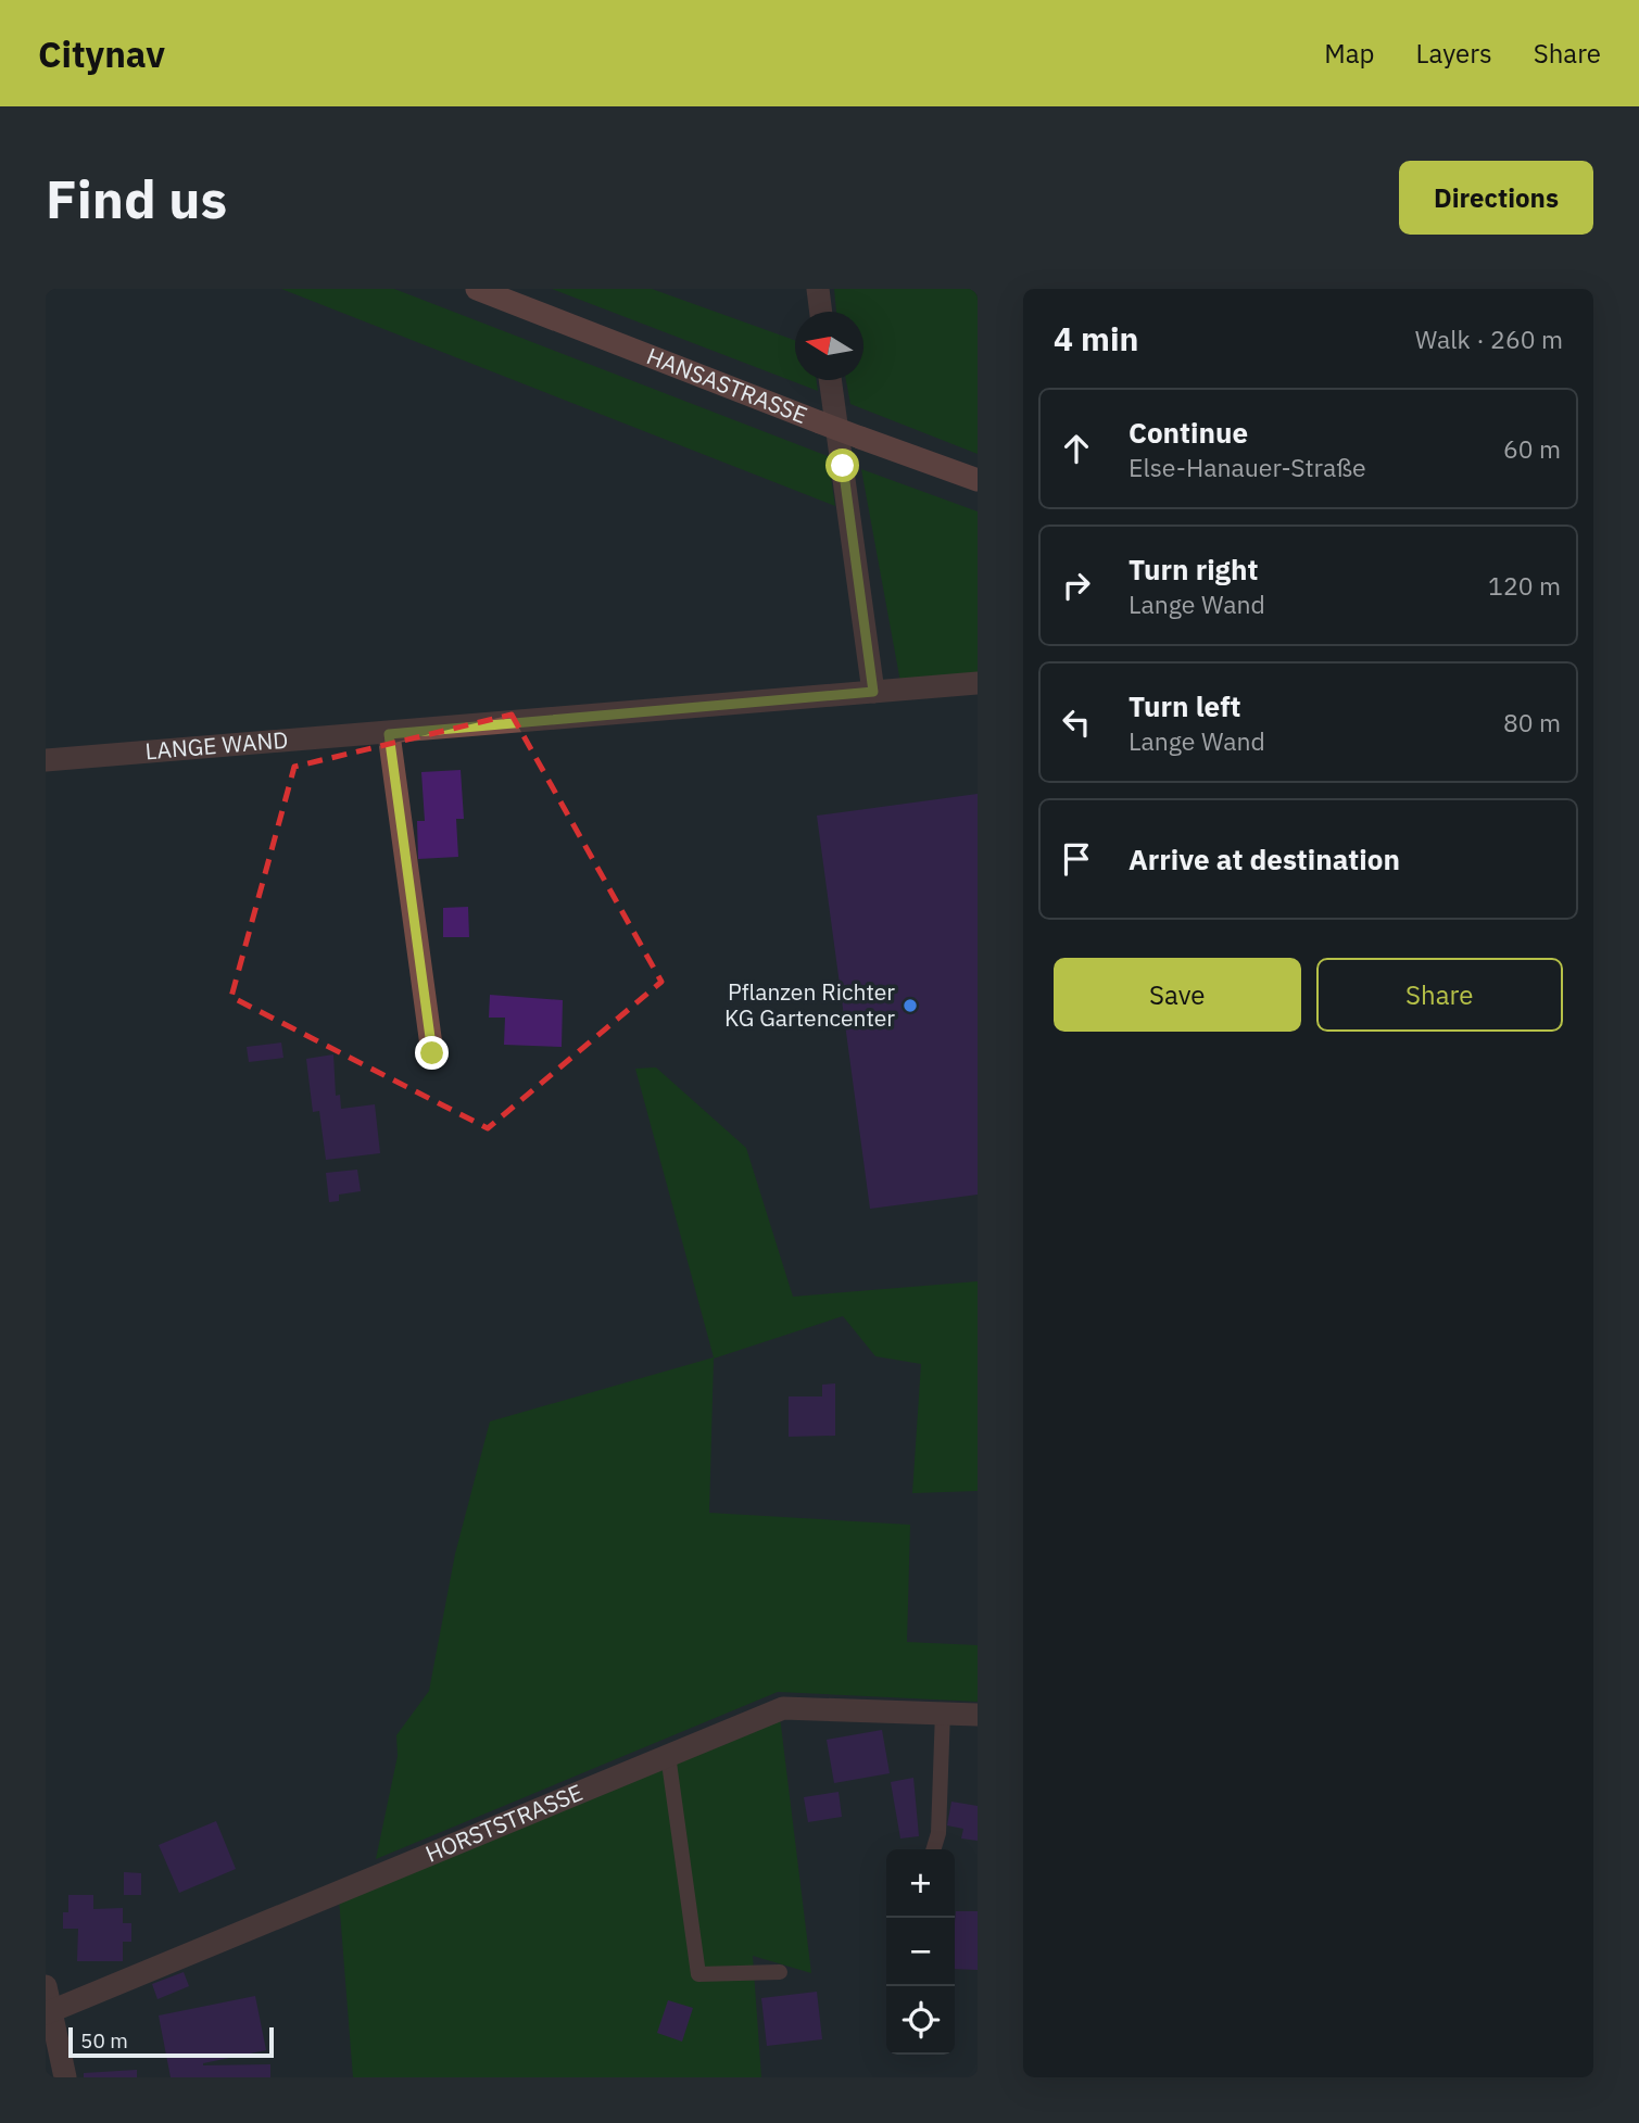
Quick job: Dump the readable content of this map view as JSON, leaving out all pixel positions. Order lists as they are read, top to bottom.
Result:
{
  "streets": {
    "main road": ["HANSASTRASSE"],
    "street": ["LANGE WAND", "HORSTSTRASSE"]
  },
  "places": ["Pflanzen Richter KG Gartencenter"],
  "scale_bar": "50 m",
  "north": "left",
  "page": {
    "header": "Citynav",
    "nav": ["Map", "Layers", "Share"],
    "buttons": [
      "Directions",
      ["Save", "Share"]
    ],
    "title": "Find us",
    "heading": ["4 min", "Walk · 260 m"],
    "list": [
      ["Continue", "Else-Hanauer-Straße", "60 m"],
      ["Turn right", "Lange Wand", "120 m"],
      ["Turn left", "Lange Wand", "80 m"],
      "Arrive at destination"
    ],
    "map_buttons": ["+", "−"],
    "scale": "50 m"
  }
}
